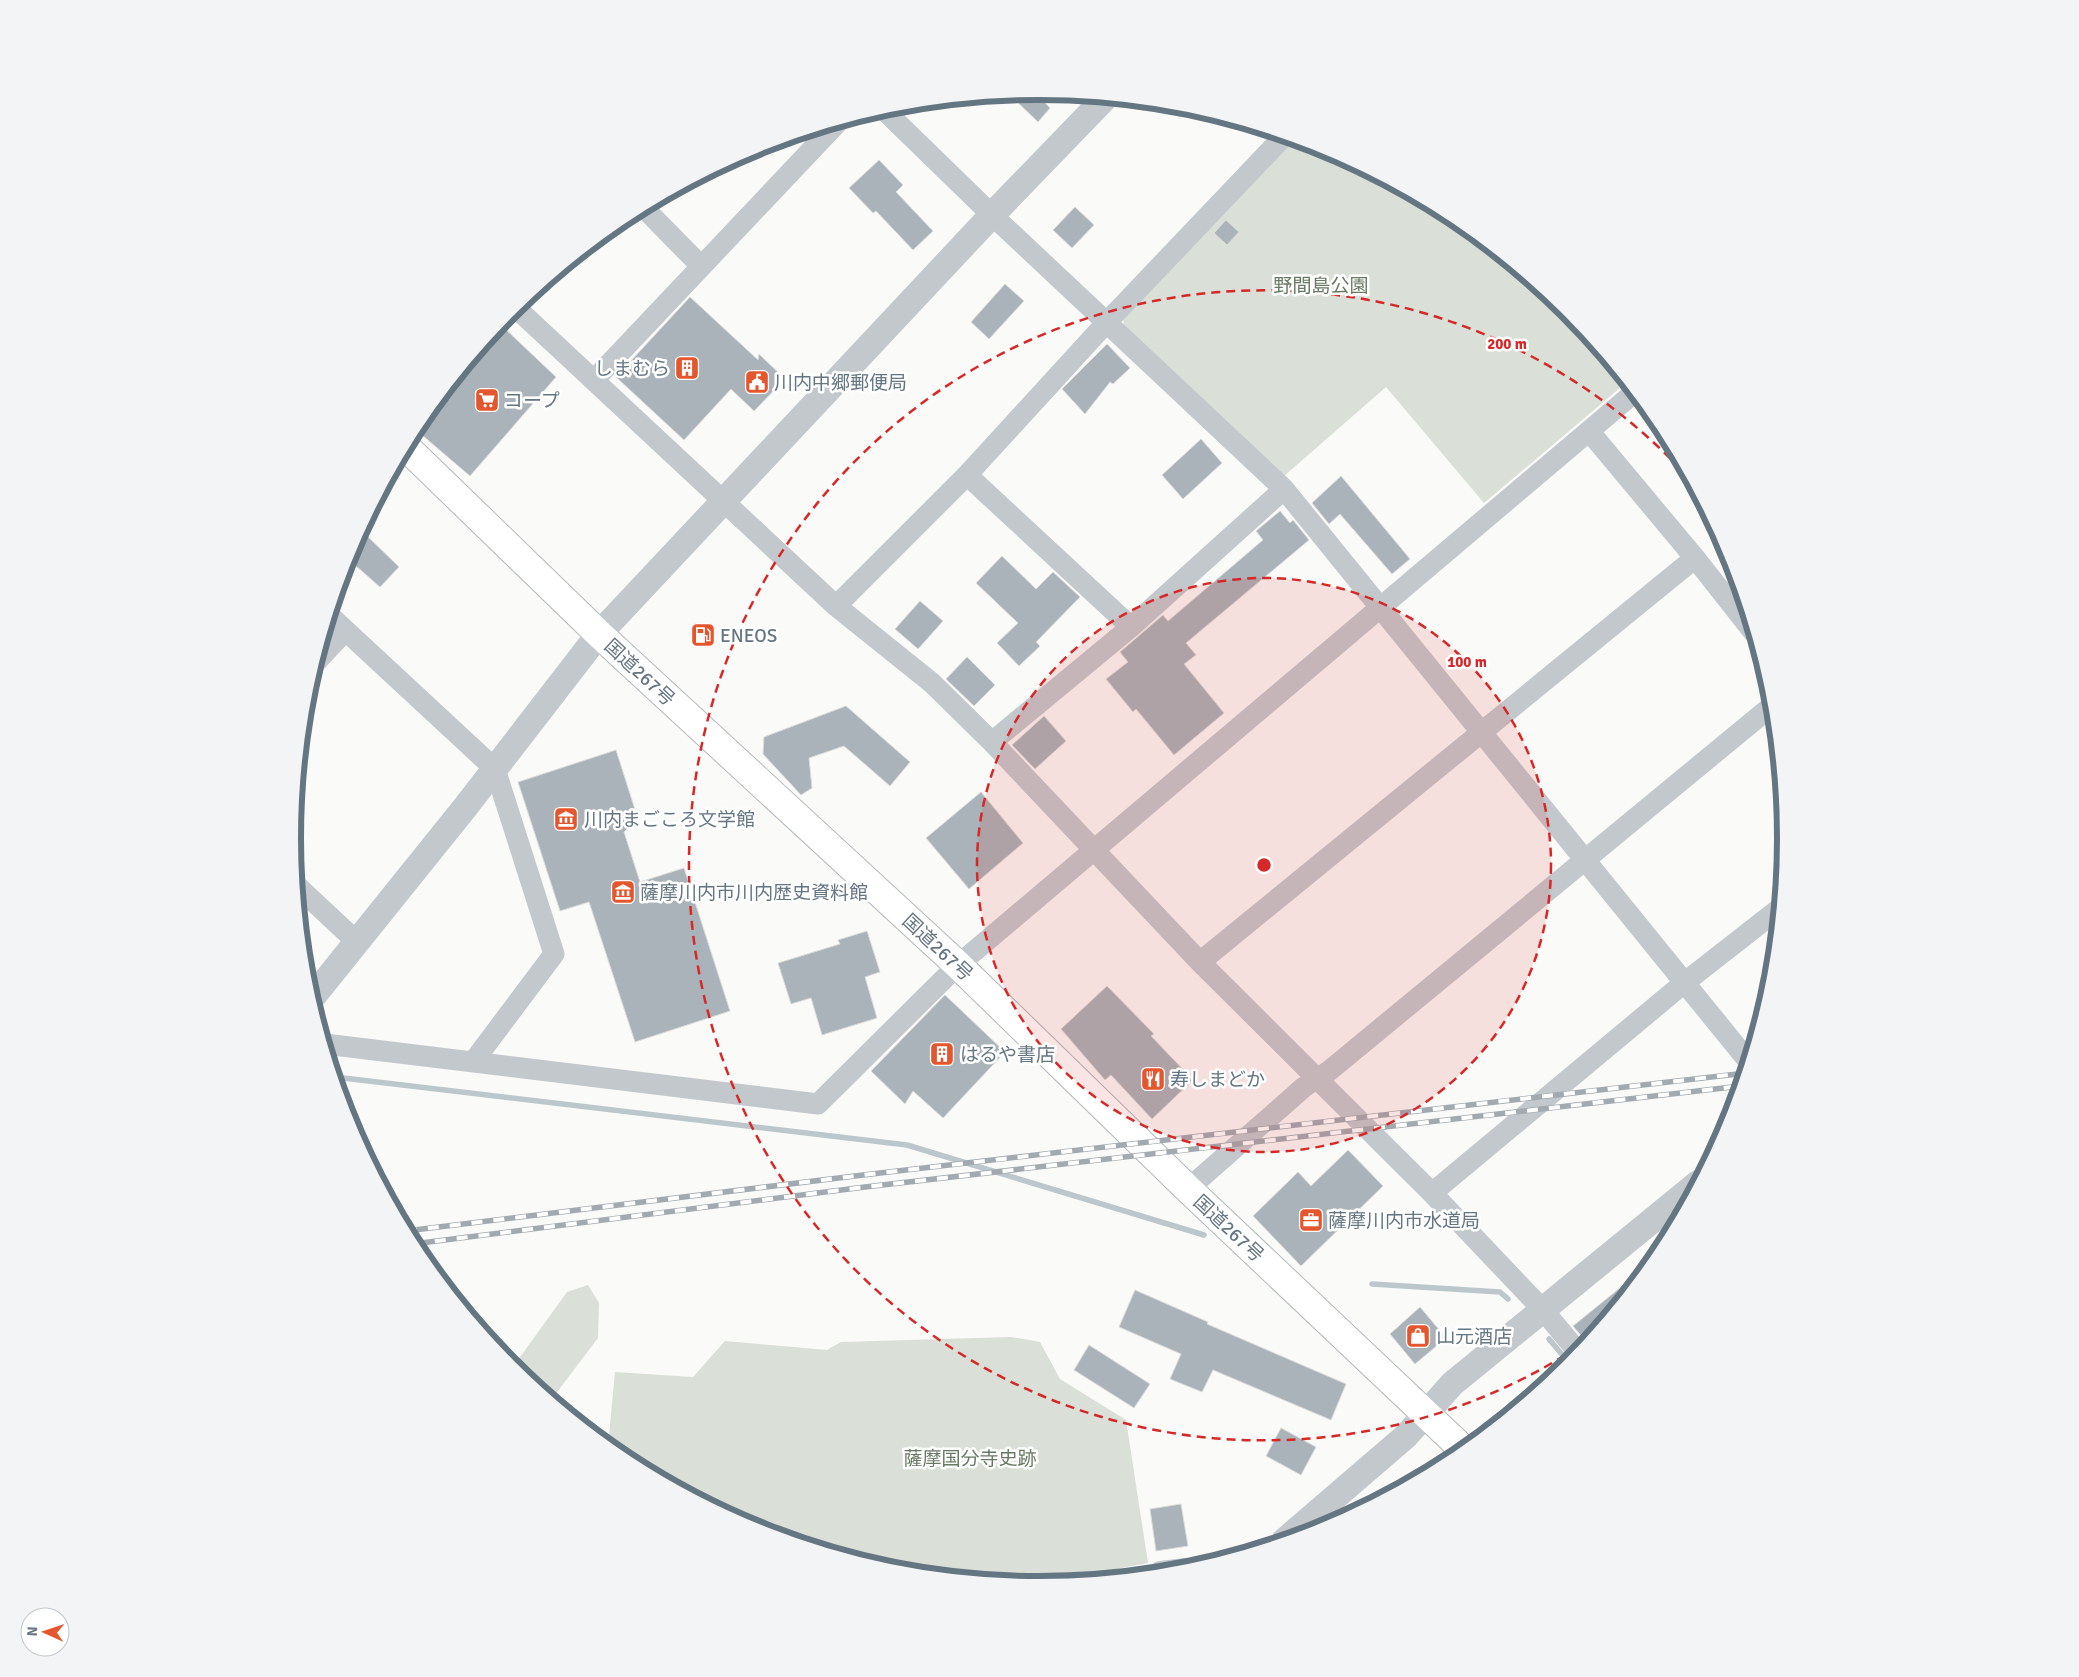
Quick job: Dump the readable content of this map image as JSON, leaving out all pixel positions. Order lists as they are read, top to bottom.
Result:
{
  "streets": {
    "highway": ["国道267号"]
  },
  "parks": ["野間島公園", "薩摩国分寺史跡"],
  "places": {
    "building": ["しまむら", "はるや書店"],
    "public building": ["川内中郷郵便局"],
    "supermarket": ["コープ"],
    "fuel station": ["ENEOS"],
    "museum": ["川内まごころ文学館", "薩摩川内市川内歴史資料館"],
    "restaurant": ["寿しまどか"],
    "office": ["薩摩川内市水道局"],
    "shop": ["山元酒店"]
  },
  "north": "left",
  "rings": ["200 m", "100 m"]
}
